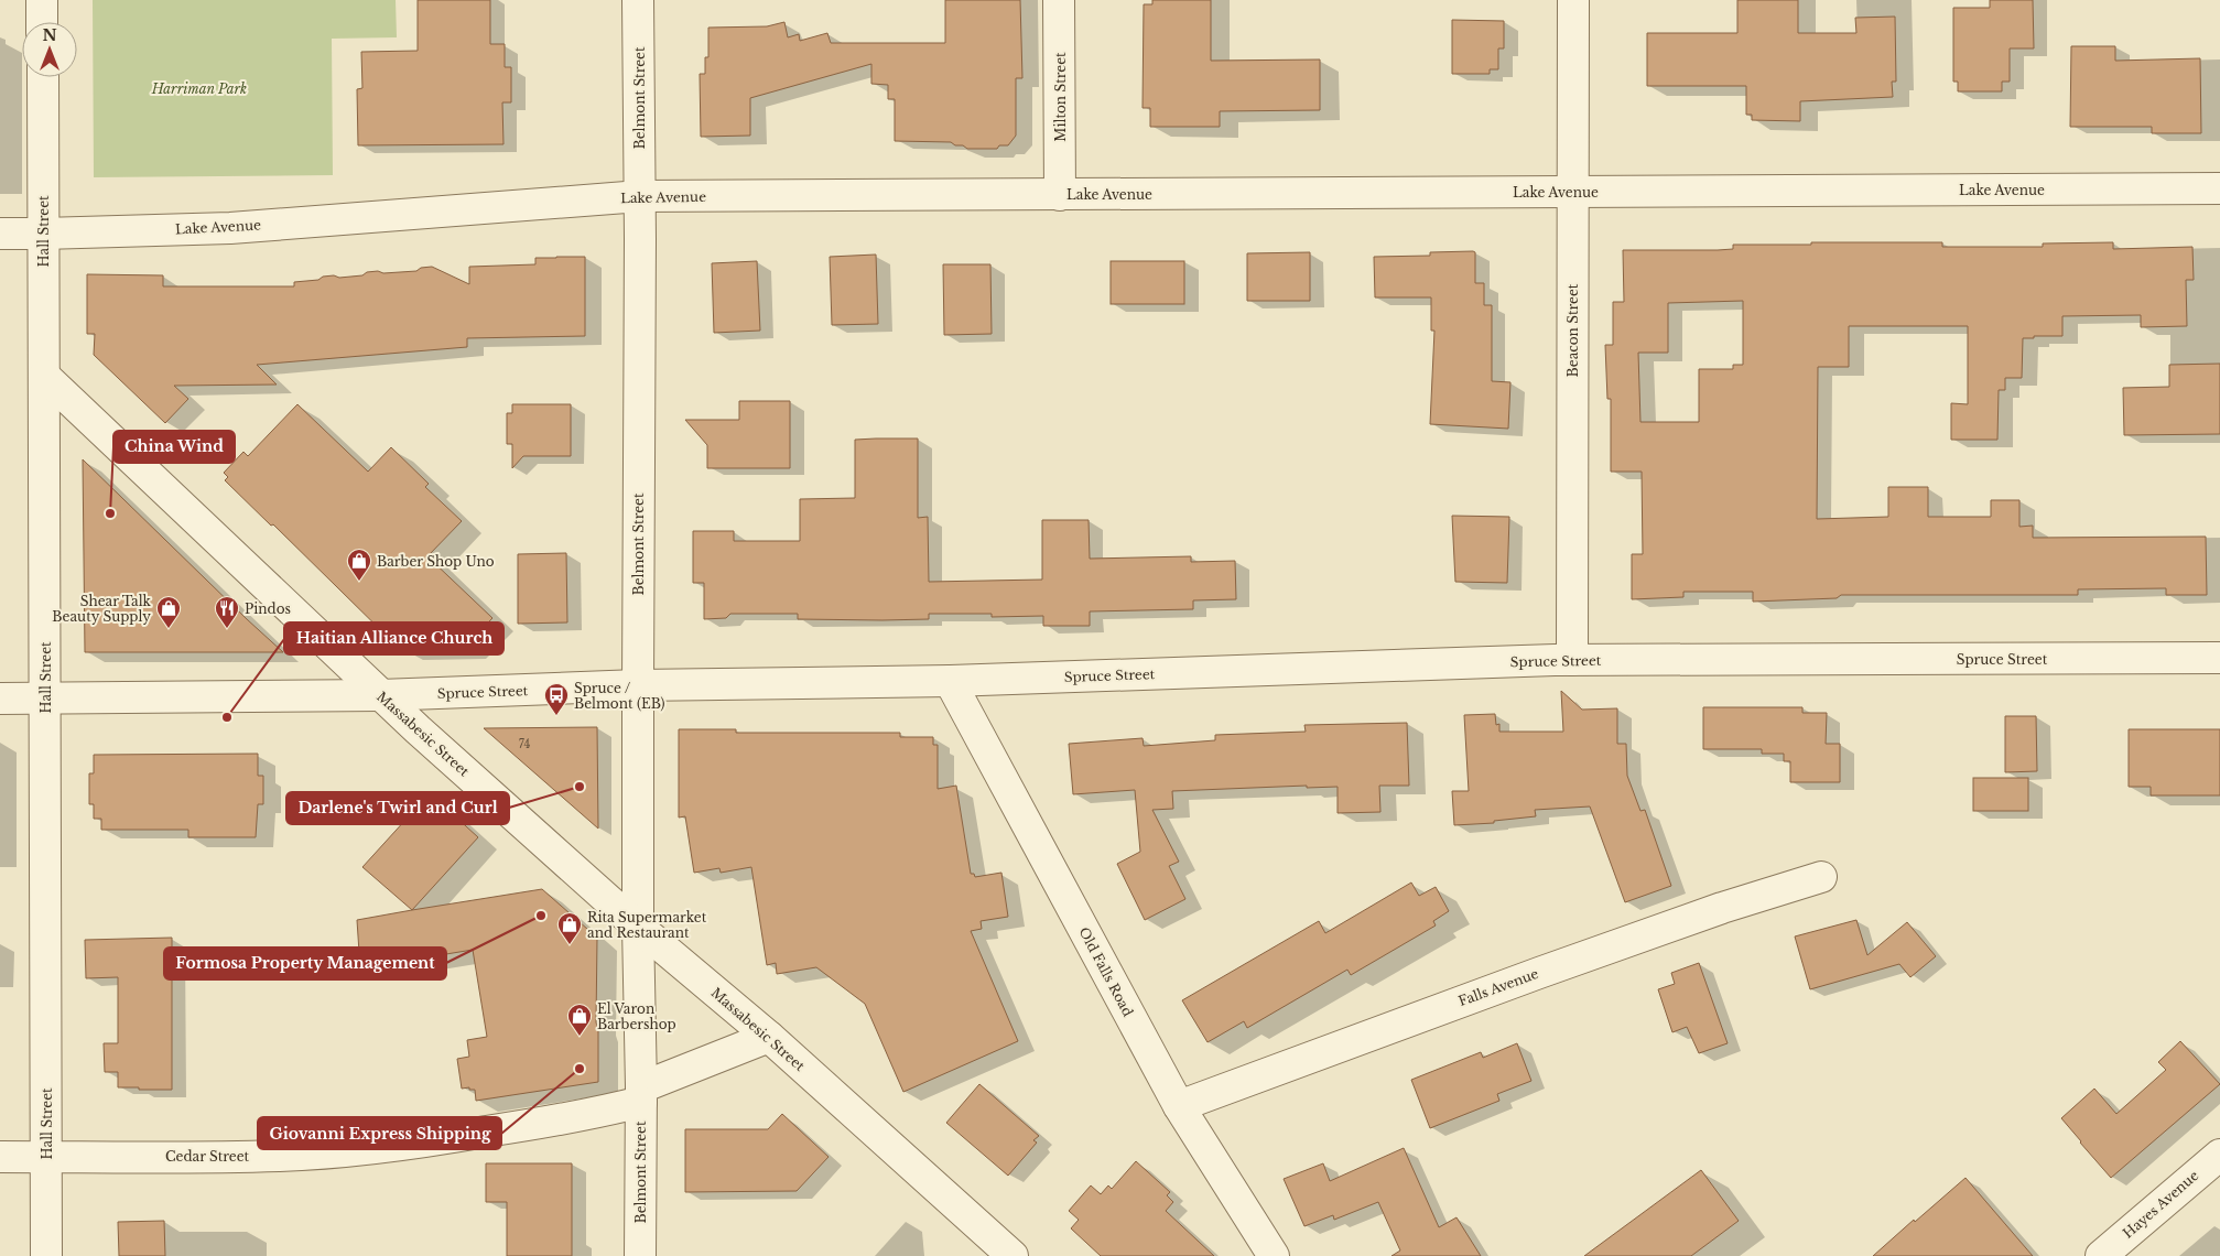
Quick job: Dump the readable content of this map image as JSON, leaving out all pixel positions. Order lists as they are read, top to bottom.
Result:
{
  "streets": {
    "street": [
      "Milton Street",
      "Belmont Street",
      "Lake Avenue",
      "Hall Street",
      "Beacon Street",
      "Spruce Street",
      "Massabesic Street",
      "Old Falls Road",
      "Falls Avenue",
      "Cedar Street",
      "Hayes Avenue"
    ]
  },
  "crossings": [
    ["Milton Street", "Lake Avenue"],
    ["Belmont Street", "Lake Avenue"],
    ["Belmont Street", "Spruce Street"],
    ["Belmont Street", "Massabesic Street"],
    ["Belmont Street", "Cedar Street"],
    ["Lake Avenue", "Hall Street"],
    ["Lake Avenue", "Beacon Street"],
    ["Hall Street", "Spruce Street"],
    ["Hall Street", "Massabesic Street"],
    ["Hall Street", "Cedar Street"],
    ["Beacon Street", "Spruce Street"],
    ["Spruce Street", "Massabesic Street"],
    ["Spruce Street", "Old Falls Road"],
    ["Old Falls Road", "Falls Avenue"]
  ],
  "parks": ["Harriman Park"],
  "places": {
    "other": [
      "China Wind",
      "Haitian Alliance Church",
      "Darlene's Twirl and Curl",
      "Formosa Property Management",
      "Giovanni Express Shipping"
    ],
    "shop": [
      "Barber Shop Uno",
      "Shear Talk Beauty Supply",
      "Rita Supermarket and Restaurant",
      "El Varon Barbershop"
    ],
    "restaurant": ["Pindos"],
    "bus stop": ["Spruce / Belmont (EB)"]
  },
  "house_numbers": ["74"],
  "north": "top"
}
